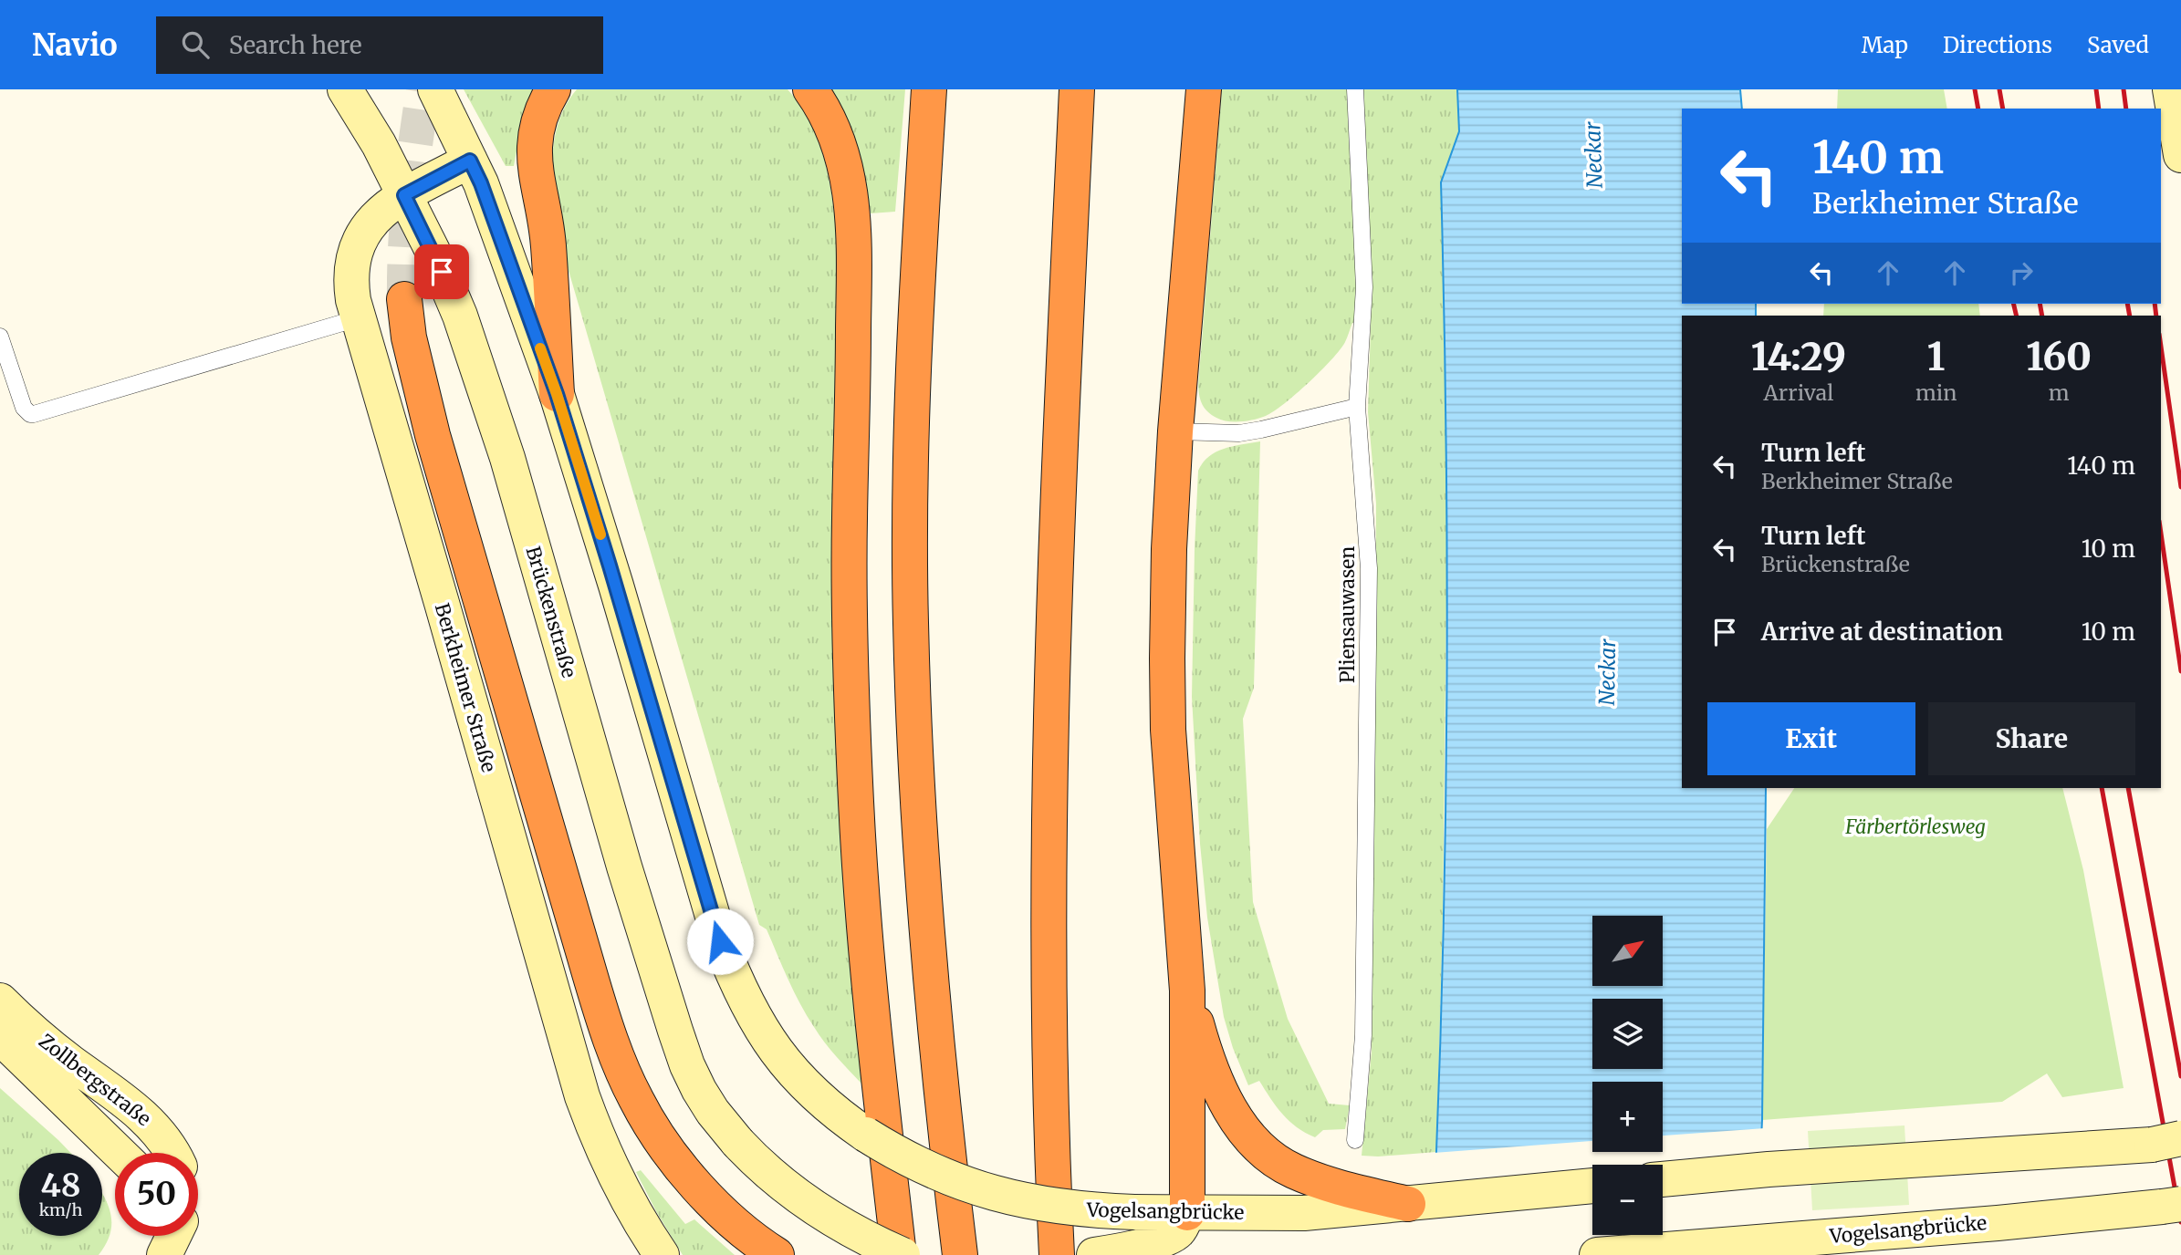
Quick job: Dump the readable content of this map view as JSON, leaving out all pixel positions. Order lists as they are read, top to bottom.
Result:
{
  "streets": {
    "main road": [
      "Brückenstraße",
      "Berkheimer Straße",
      "Zollbergstraße",
      "Vogelsangbrücke"
    ],
    "lane": ["Pliensauwasen"]
  },
  "crossings": [
    ["Brückenstraße", "Berkheimer Straße"]
  ],
  "water": ["Neckar"],
  "parks": ["Färbertörlesweg"],
  "north": "top right",
  "page": {
    "header": "Navio",
    "search": "Search here",
    "nav": ["Map", "Directions", "Saved"],
    "turn": ["140 m", "Berkheimer Straße"],
    "eta": [
      "14:29",
      "Arrival",
      "1",
      "min",
      "160",
      "m"
    ],
    "list": [
      {
        "name": "Turn left",
        "note": "Berkheimer Straße",
        "value": "140 m"
      },
      {
        "name": "Turn left",
        "note": "Brückenstraße",
        "value": "10 m"
      },
      {
        "name": "Arrive at destination",
        "value": "10 m"
      }
    ],
    "buttons": ["Exit", "Share"],
    "map_buttons": ["+", "−"],
    "speed": "48 km/h",
    "limit": "50"
  }
}
